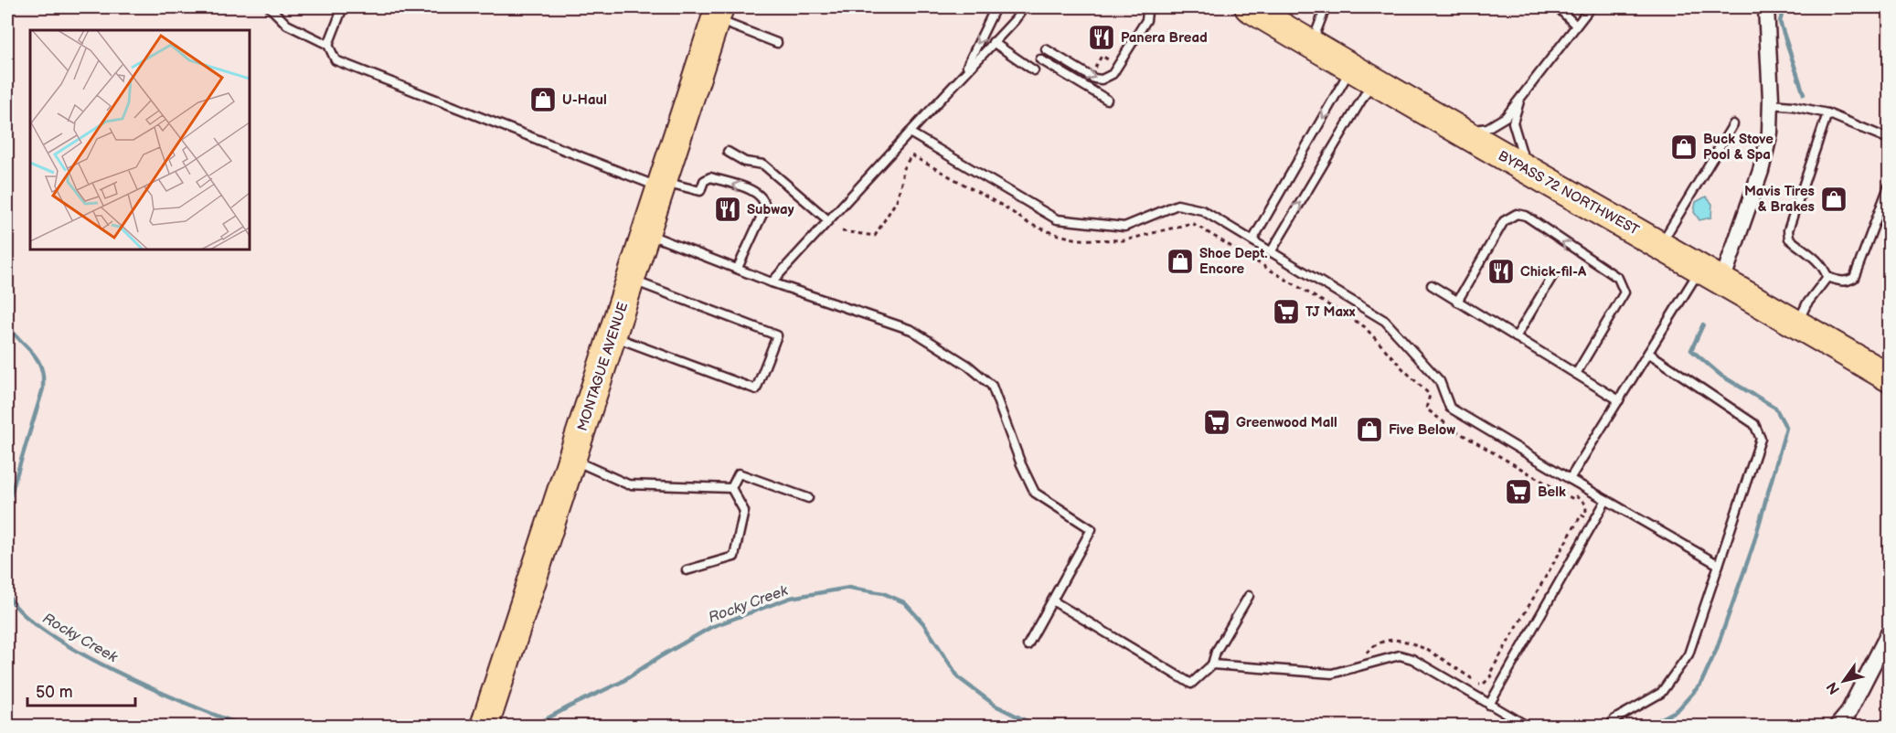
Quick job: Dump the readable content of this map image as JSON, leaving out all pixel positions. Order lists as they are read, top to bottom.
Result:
{
  "streets": {
    "highway": ["BYPASS 72 NORTHWEST", "MONTAGUE AVENUE"]
  },
  "water": ["Rocky Creek"],
  "places": {
    "restaurant": ["Panera Bread", "Subway", "Chick-fil-A"],
    "shop": [
      "U-Haul",
      "Buck Stove Pool & Spa",
      "Mavis Tires & Brakes",
      "Shoe Dept. Encore",
      "Five Below"
    ],
    "supermarket": ["TJ Maxx", "Greenwood Mall", "Belk"]
  },
  "scale_bar": "50 m",
  "north": "bottom left"
}
